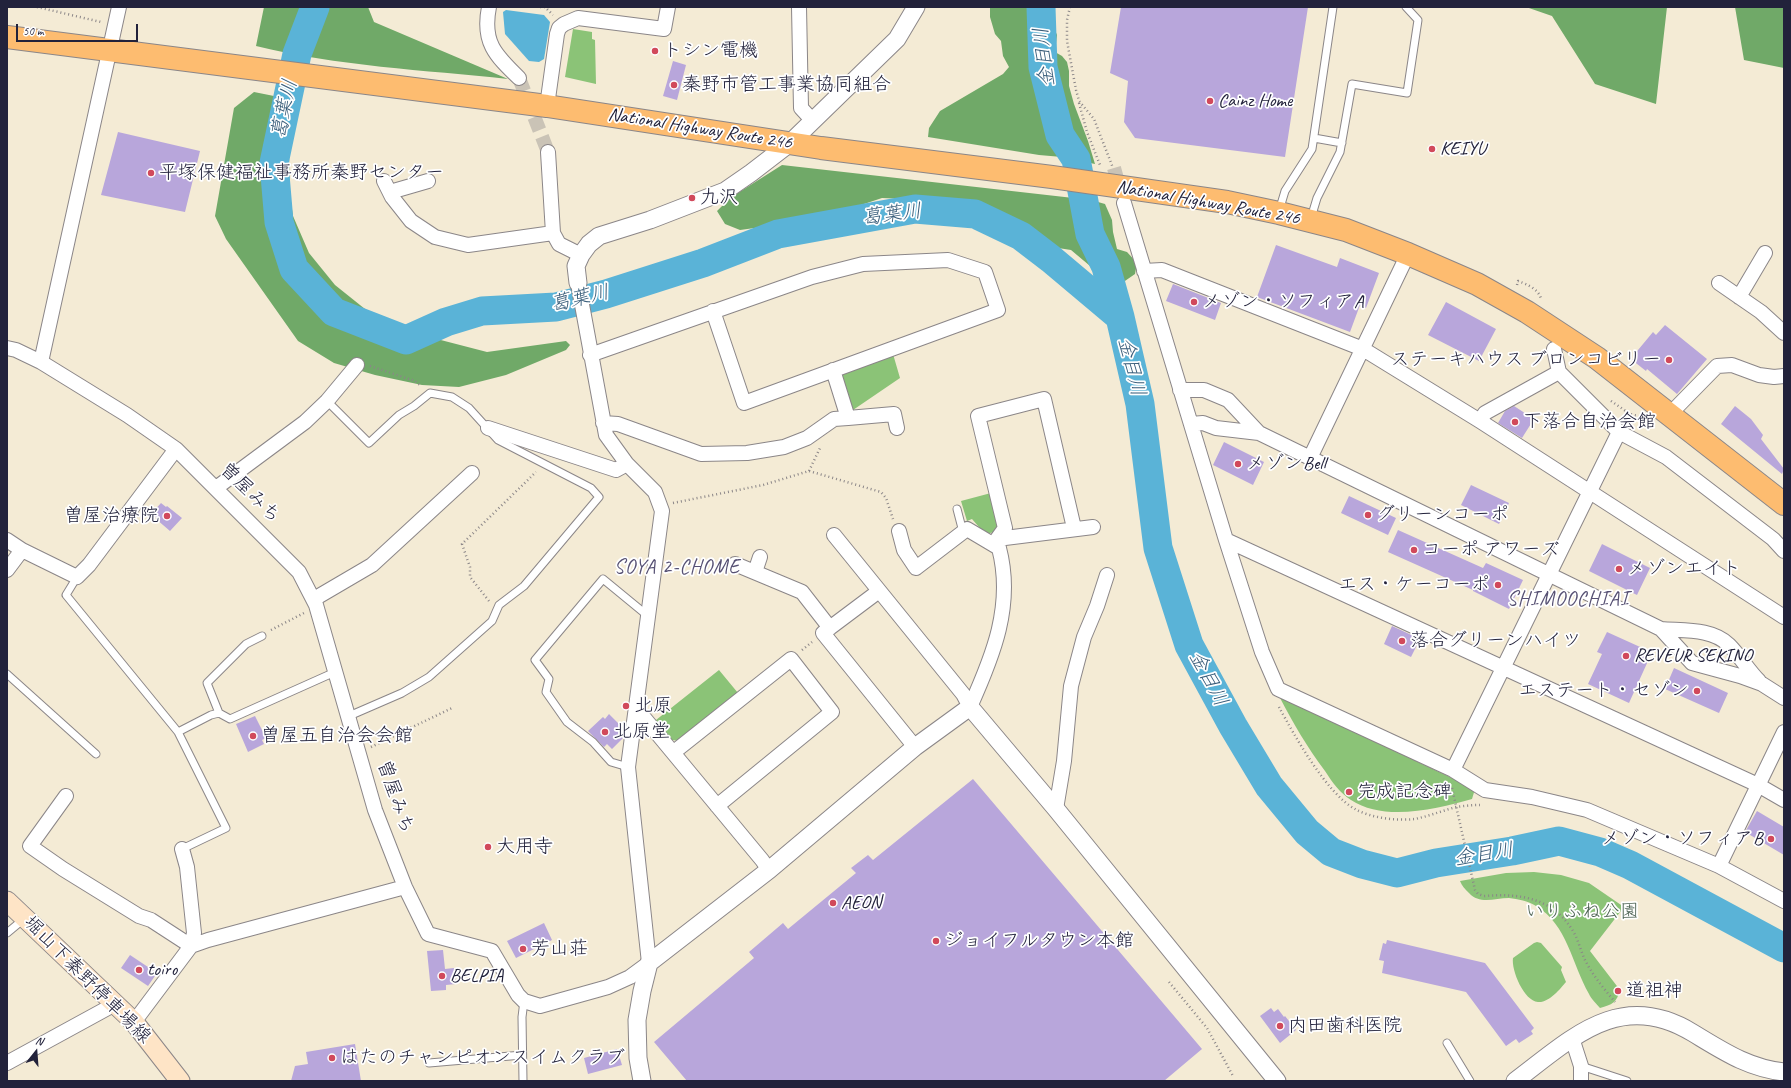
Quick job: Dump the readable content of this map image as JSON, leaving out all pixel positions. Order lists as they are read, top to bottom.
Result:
{
  "streets": {
    "highway": ["National Highway Route 246"],
    "main road": ["堀山下秦野停車場線"],
    "street": ["曽屋みち"]
  },
  "districts": ["SOYA 2-CHOME", "SHIMOOCHIAI"],
  "water": ["金目川", "葛葉川"],
  "parks": ["いりふね公園"],
  "places": [
    "トシン電機",
    "秦野市管工事業協同組合",
    "Cainz Home",
    "KEIYU",
    "平塚保健福祉事務所秦野センター",
    "九沢",
    "メゾン・ソフィアA",
    "ステーキハウス ブロンコビリー",
    "下落合自治会館",
    "メゾンBell",
    "グリーンコーポ",
    "曽屋治療院",
    "コーポ アワーズ",
    "メゾンエイト",
    "エス・ケーコーポ",
    "落合グリーンハイツ",
    "REVEUR SEKINO",
    "エステート・セゾン",
    "北原",
    "北原堂",
    "曽屋五自治会会館",
    "完成記念碑",
    "メゾン・ソフィアB",
    "大用寺",
    "AEON",
    "ジョイフルタウン本館",
    "芳山荘",
    "toiro",
    "BELPIA",
    "道祖神",
    "内田歯科医院",
    "はたのチャンピオンスイムクラブ"
  ],
  "scale_bar": "50 m",
  "north": "top"
}
